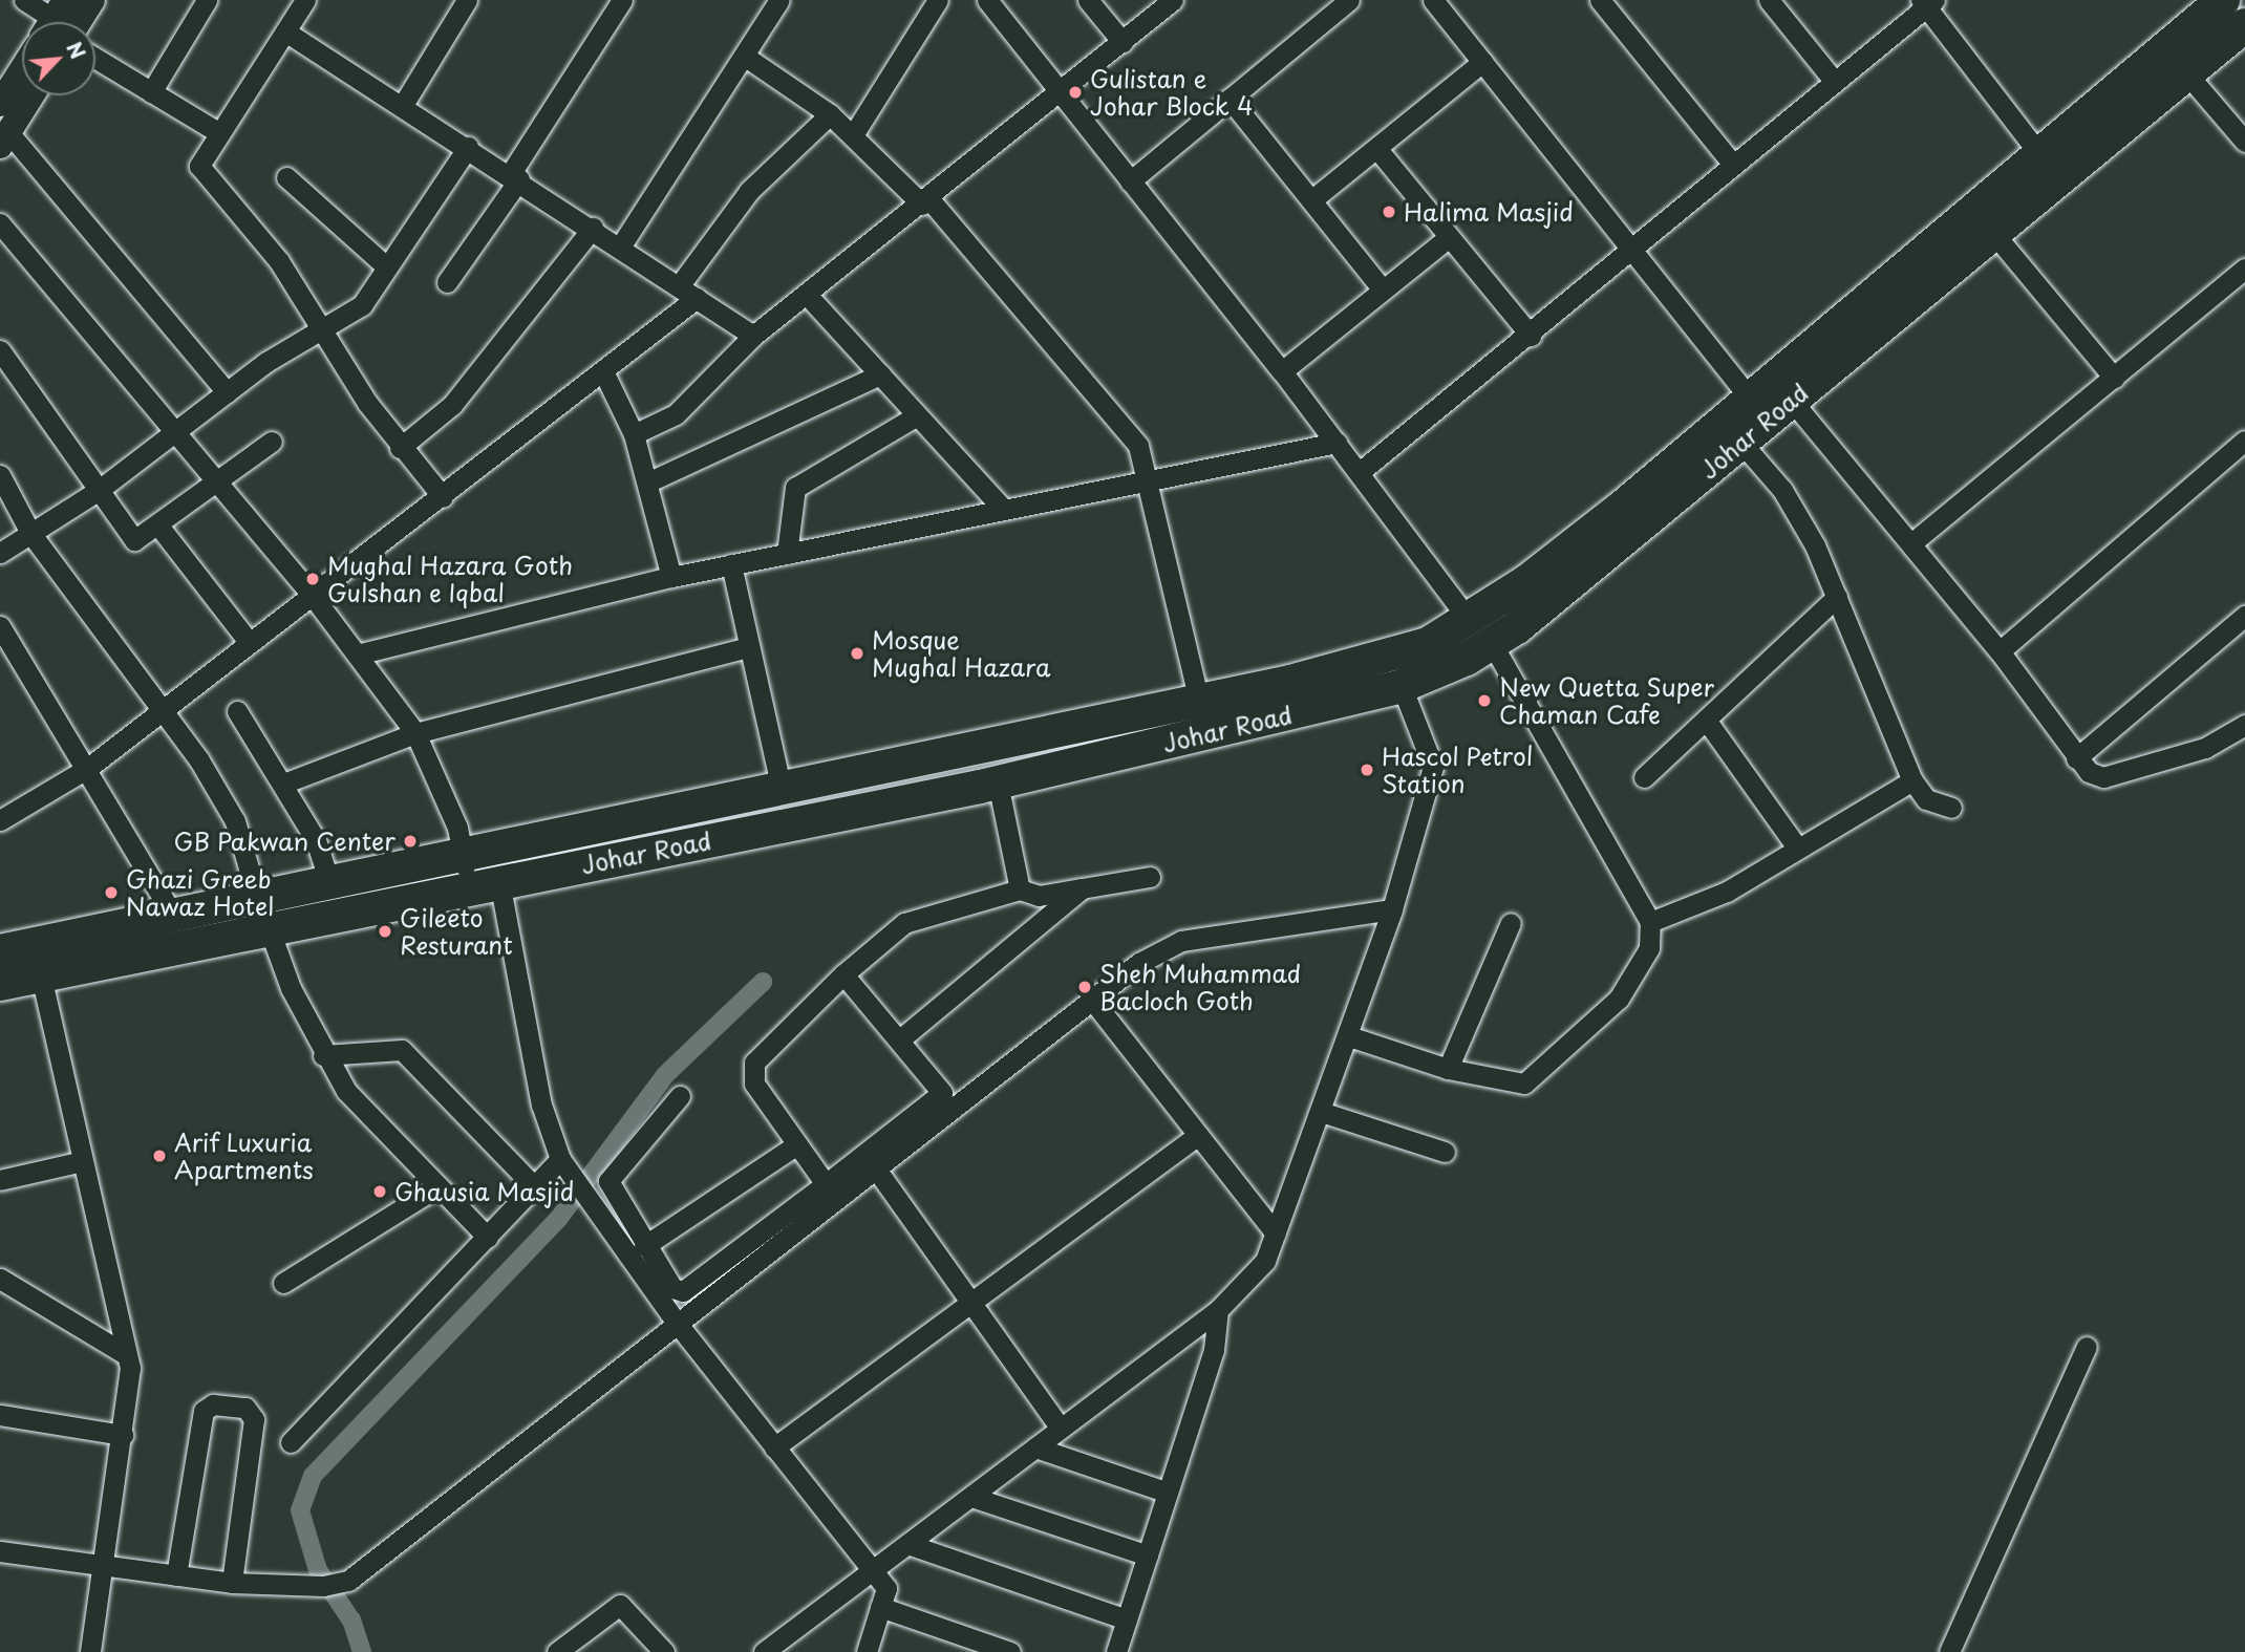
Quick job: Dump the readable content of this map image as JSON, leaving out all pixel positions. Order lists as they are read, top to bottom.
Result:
{
  "streets": {
    "main road": ["Johar Road"]
  },
  "places": [
    "Gulistan e Johar Block 4",
    "Halima Masjid",
    "Mughal Hazara Goth Gulshan e Iqbal",
    "Mosque Mughal Hazara",
    "New Quetta Super Chaman Cafe",
    "Hascol Petrol Station",
    "GB Pakwan Center",
    "Ghazi Greeb Nawaz Hotel",
    "Gileeto Resturant",
    "Sheh Muhammad Bacloch Goth",
    "Arif Luxuria Apartments",
    "Ghausia Masjid"
  ],
  "north": "top right"
}
